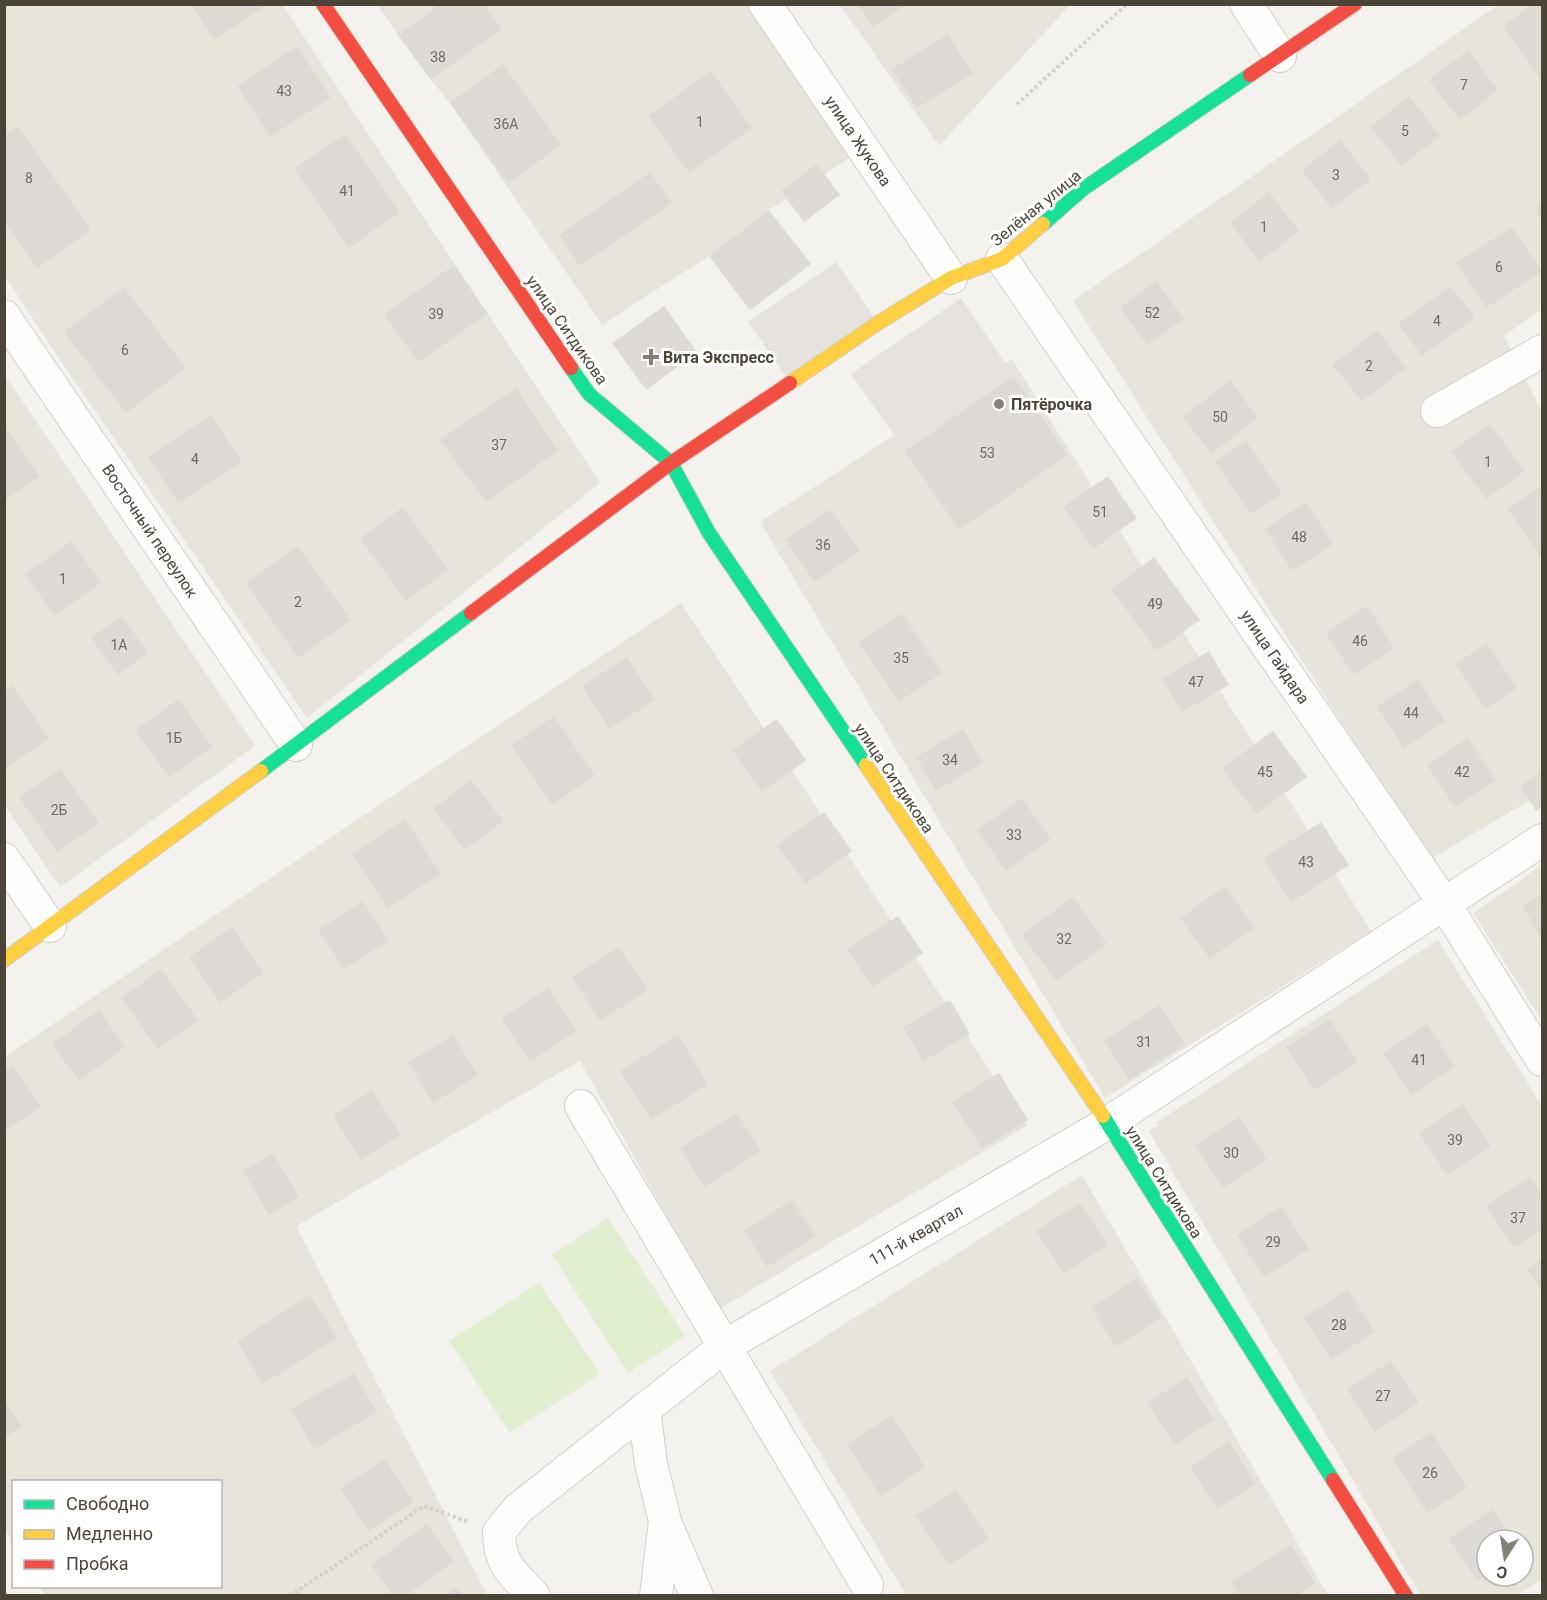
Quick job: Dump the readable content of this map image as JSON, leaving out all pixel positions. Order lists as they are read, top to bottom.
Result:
{
  "streets": {
    "street": [
      "улица Жукова",
      "Зелёная улица",
      "улица Ситдикова",
      "Восточный переулок",
      "улица Гайдара",
      "111-й квартал"
    ]
  },
  "crossings": [
    ["улица Жукова", "Зелёная улица"],
    ["Зелёная улица", "улица Ситдикова"],
    ["Зелёная улица", "Восточный переулок"],
    ["Зелёная улица", "улица Гайдара"],
    ["улица Ситдикова", "111-й квартал"],
    ["улица Гайдара", "111-й квартал"]
  ],
  "places": {
    "health": ["Вита Экспресс"],
    "other": ["Пятёрочка"]
  },
  "house_numbers": [
    "38",
    "7",
    "43",
    "1",
    "36А",
    "5",
    "3",
    "8",
    "41",
    "1",
    "6",
    "52",
    "39",
    "4",
    "6",
    "2",
    "50",
    "37",
    "53",
    "4",
    "1",
    "51",
    "48",
    "36",
    "1",
    "2",
    "49",
    "46",
    "1А",
    "35",
    "47",
    "44",
    "1Б",
    "34",
    "45",
    "42",
    "2Б",
    "33",
    "43",
    "32",
    "31",
    "41",
    "39",
    "30",
    "37",
    "29",
    "28",
    "27",
    "26"
  ],
  "legend": ["Свободно", "Медленно", "Пробка"],
  "north": "bottom"
}
